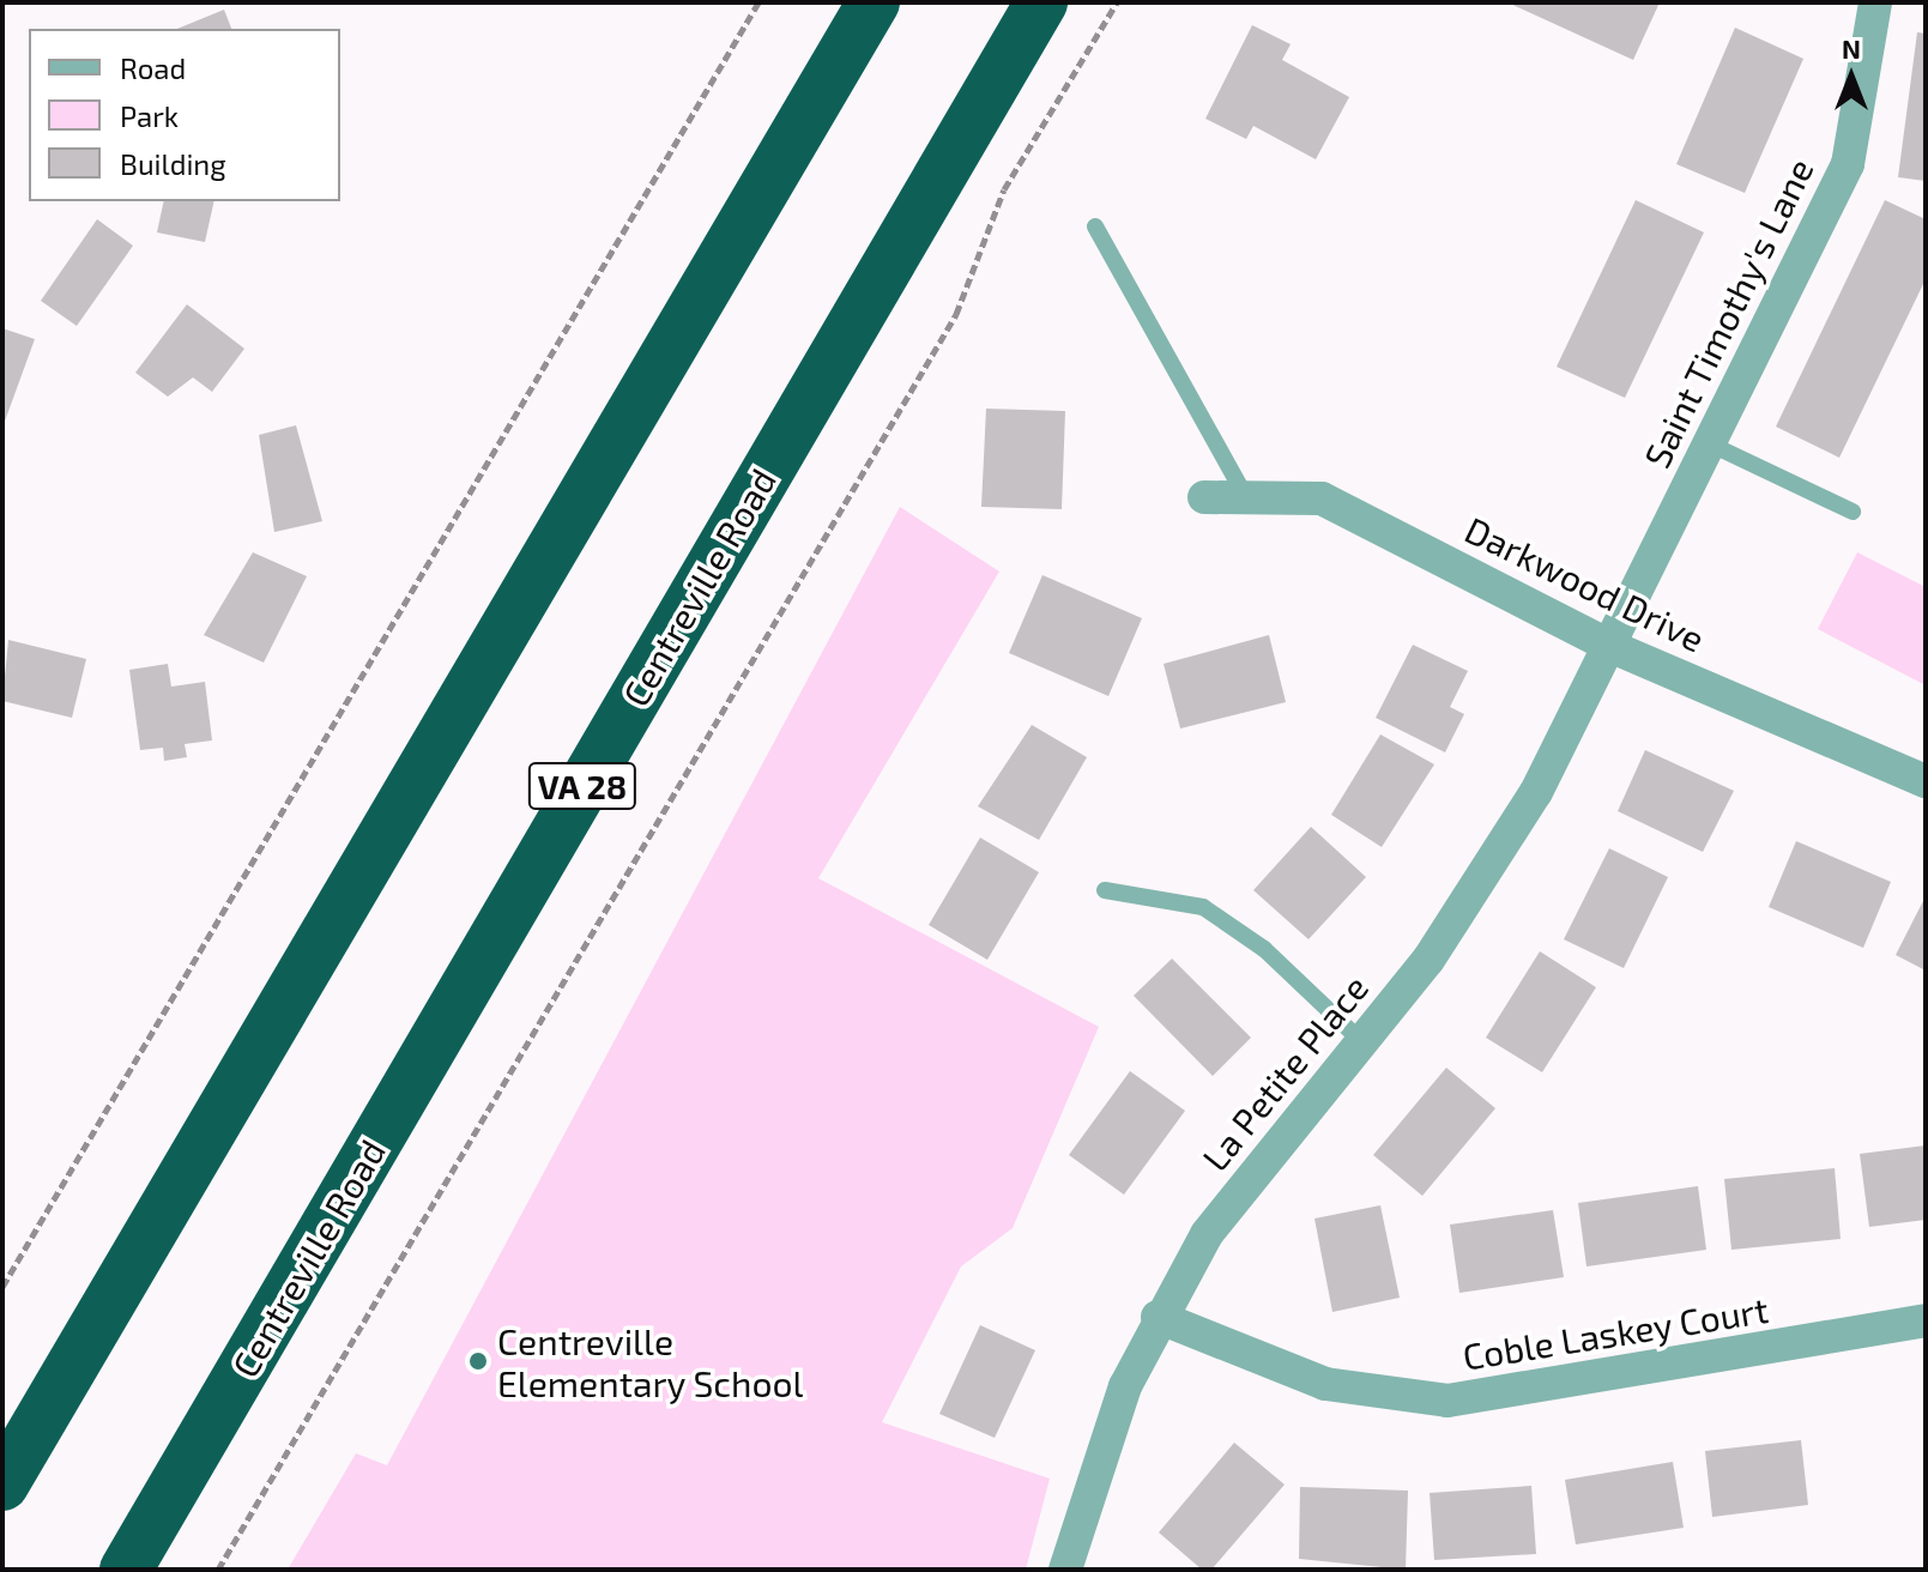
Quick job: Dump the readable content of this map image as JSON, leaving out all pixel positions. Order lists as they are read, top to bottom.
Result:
{
  "streets": {
    "highway": ["Centreville Road", "VA 28"],
    "street": [
      "Saint Timothy's Lane",
      "Darkwood Drive",
      "La Petite Place",
      "Coble Laskey Court"
    ]
  },
  "crossings": [
    ["Saint Timothy's Lane", "Darkwood Drive"],
    ["Saint Timothy's Lane", "La Petite Place"],
    ["Darkwood Drive", "La Petite Place"],
    ["La Petite Place", "Coble Laskey Court"]
  ],
  "places": ["Centreville Elementary School"],
  "legend": ["Road", "Park", "Building"],
  "north": "top"
}
